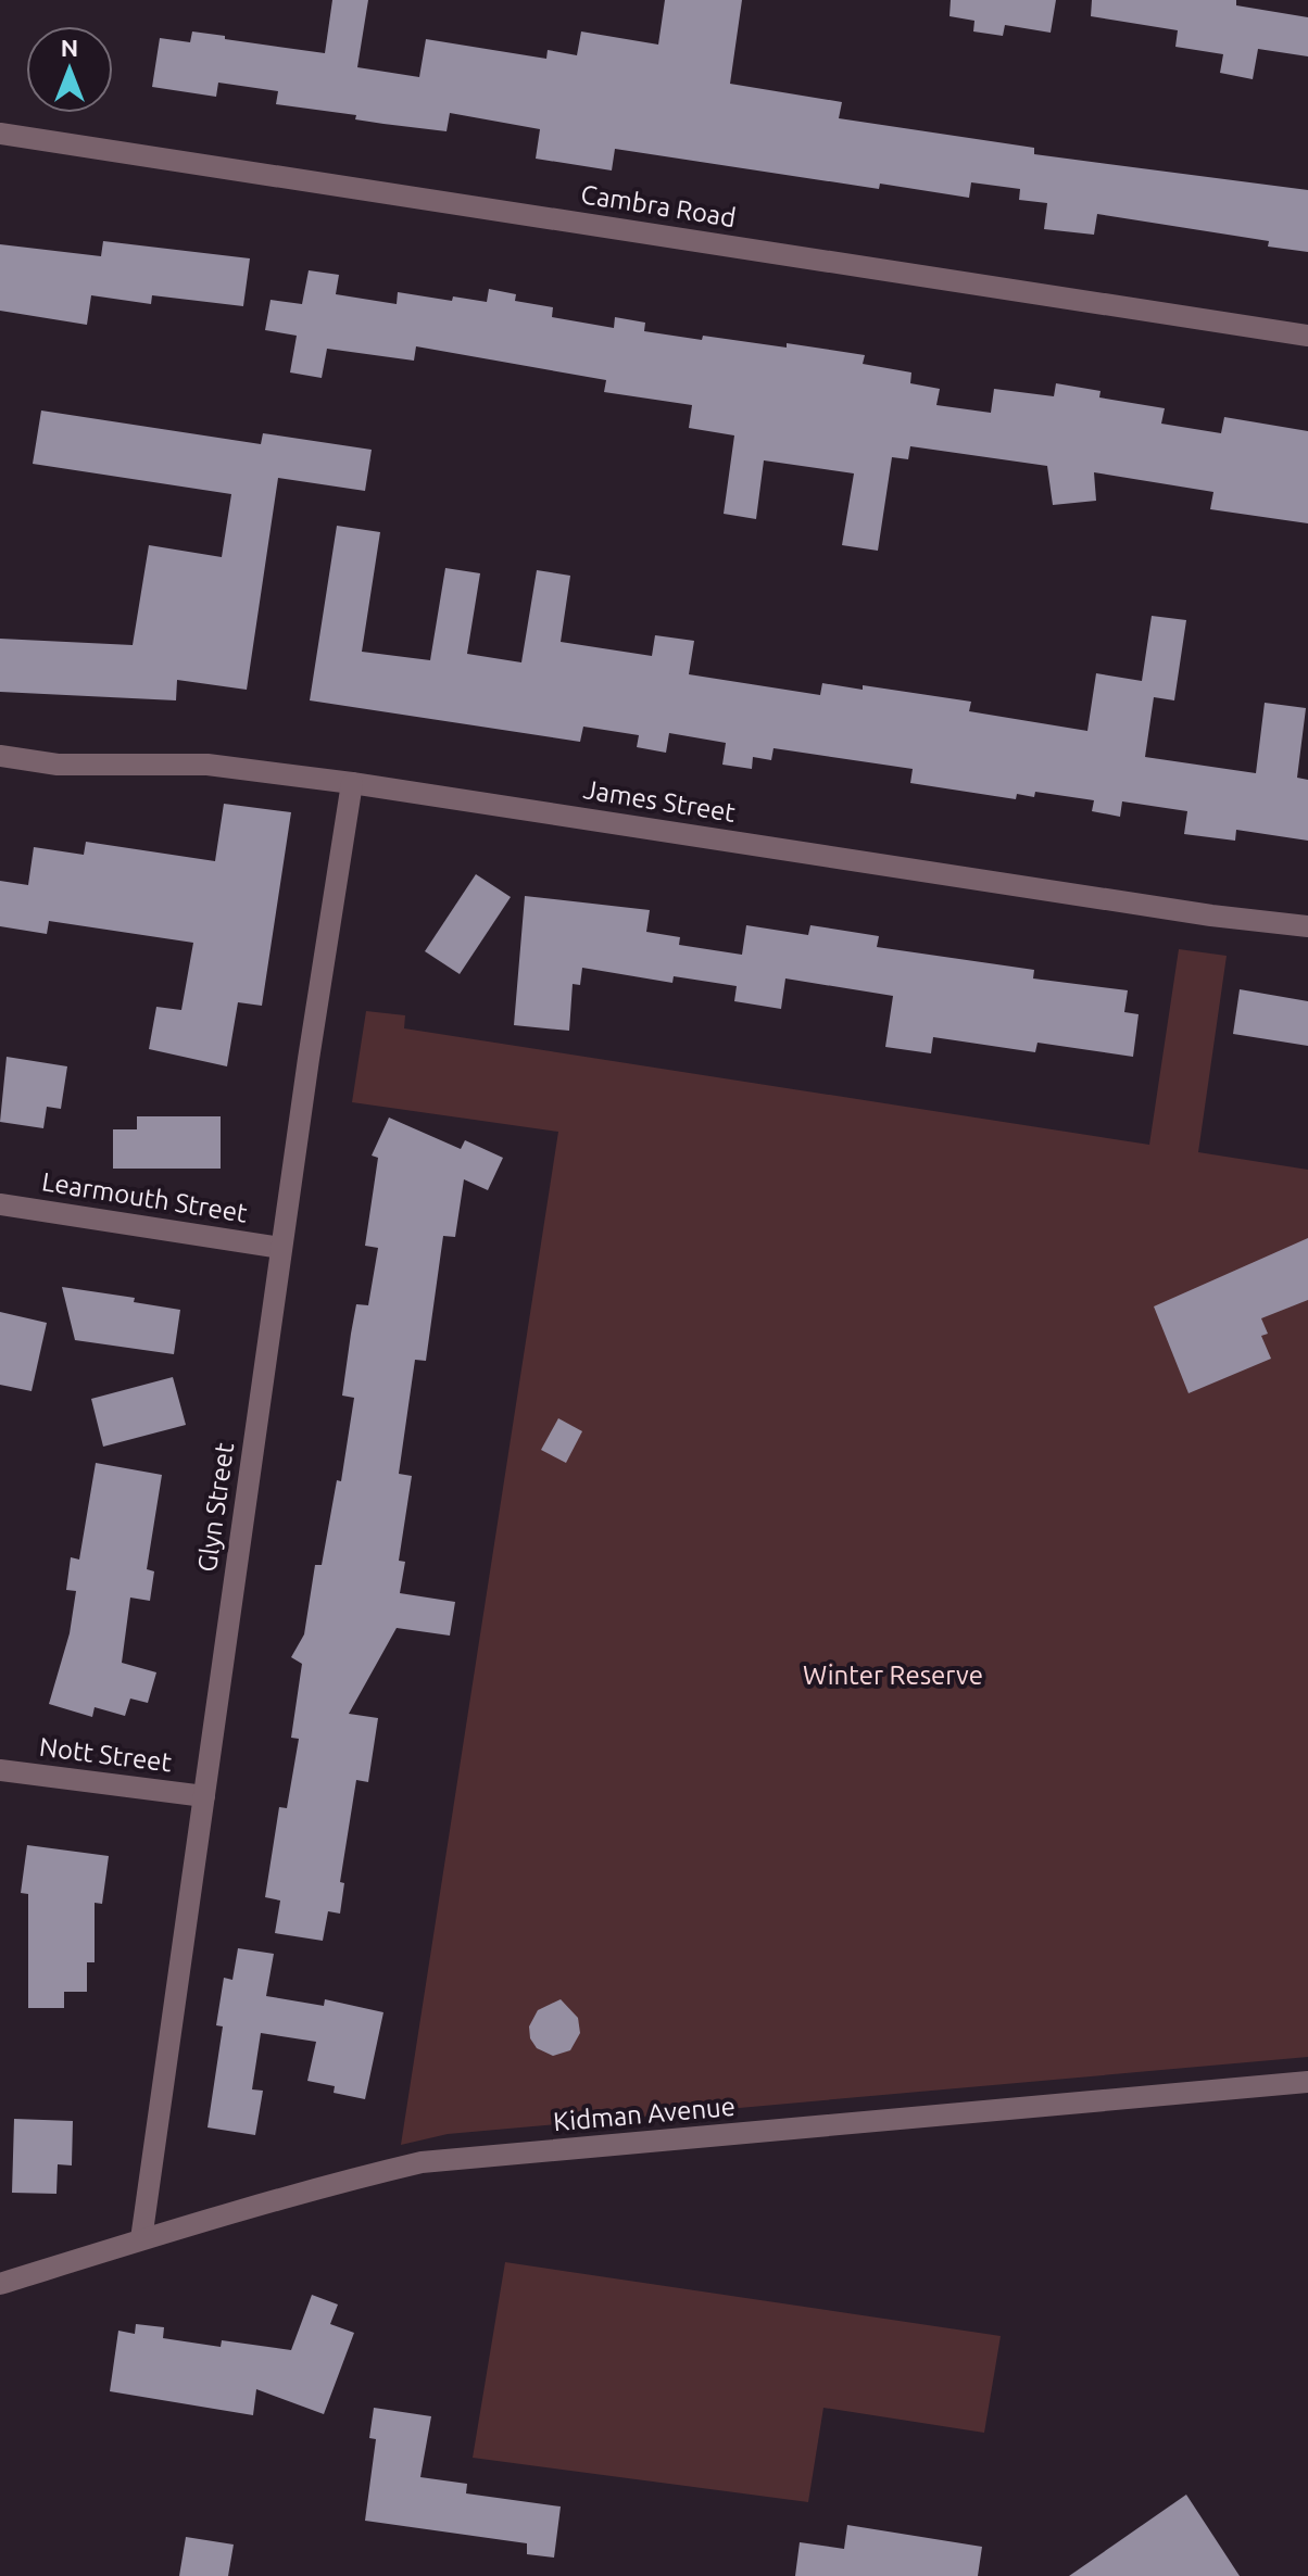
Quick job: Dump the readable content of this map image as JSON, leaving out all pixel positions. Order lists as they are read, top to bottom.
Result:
{
  "streets": {
    "street": [
      "Cambra Road",
      "James Street",
      "Learmouth Street",
      "Glyn Street",
      "Nott Street",
      "Kidman Avenue"
    ]
  },
  "crossings": [
    ["James Street", "Glyn Street"],
    ["Learmouth Street", "Glyn Street"],
    ["Glyn Street", "Nott Street"],
    ["Glyn Street", "Kidman Avenue"]
  ],
  "parks": ["Winter Reserve"],
  "north": "top"
}
